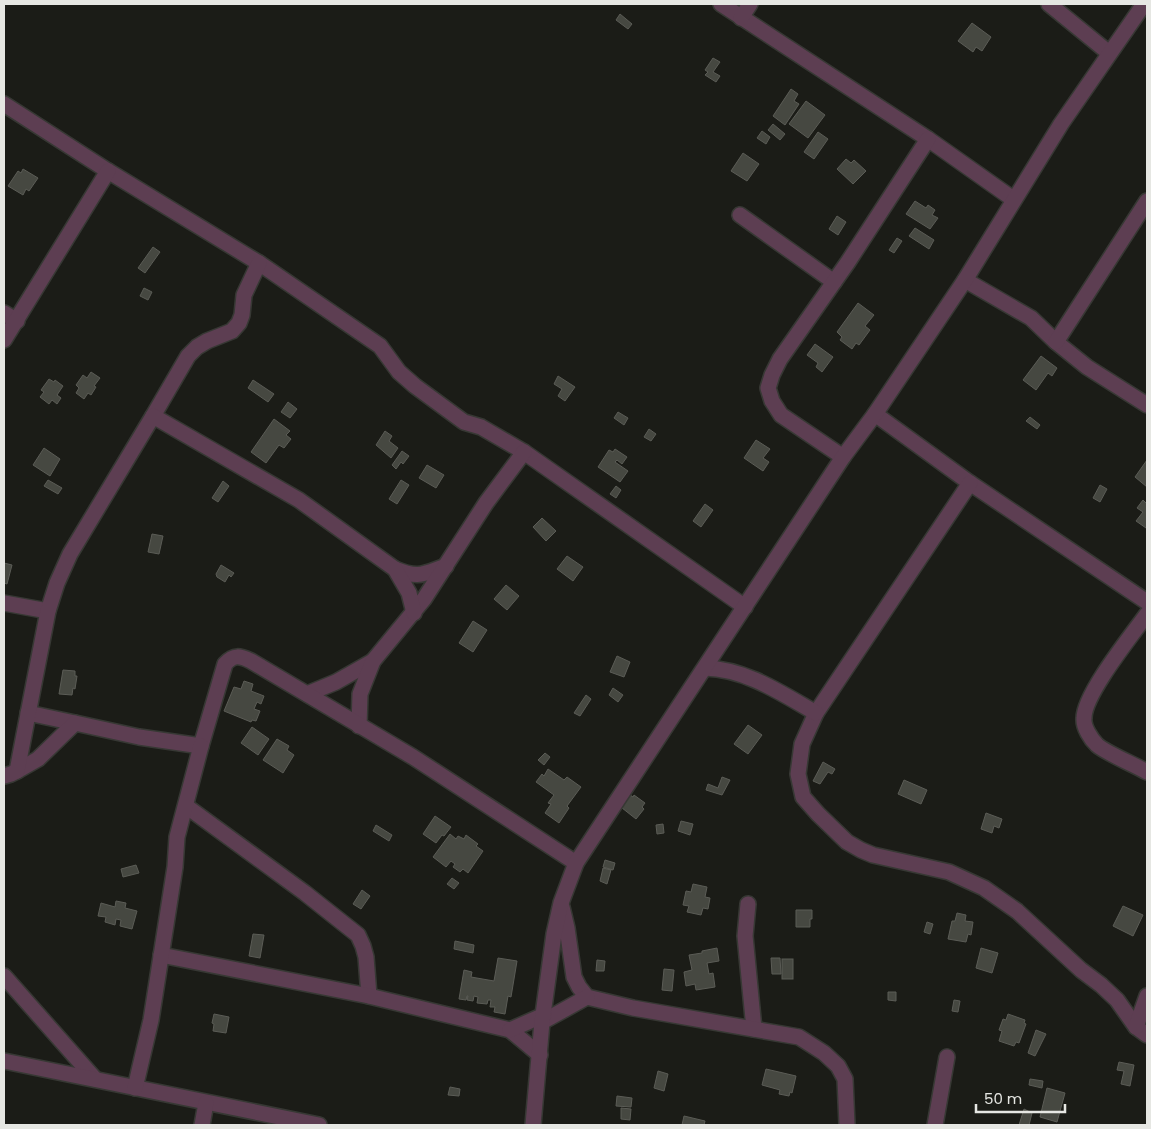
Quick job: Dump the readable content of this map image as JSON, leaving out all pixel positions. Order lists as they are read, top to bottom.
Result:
{
  "scale_bar": "50 m"
}
